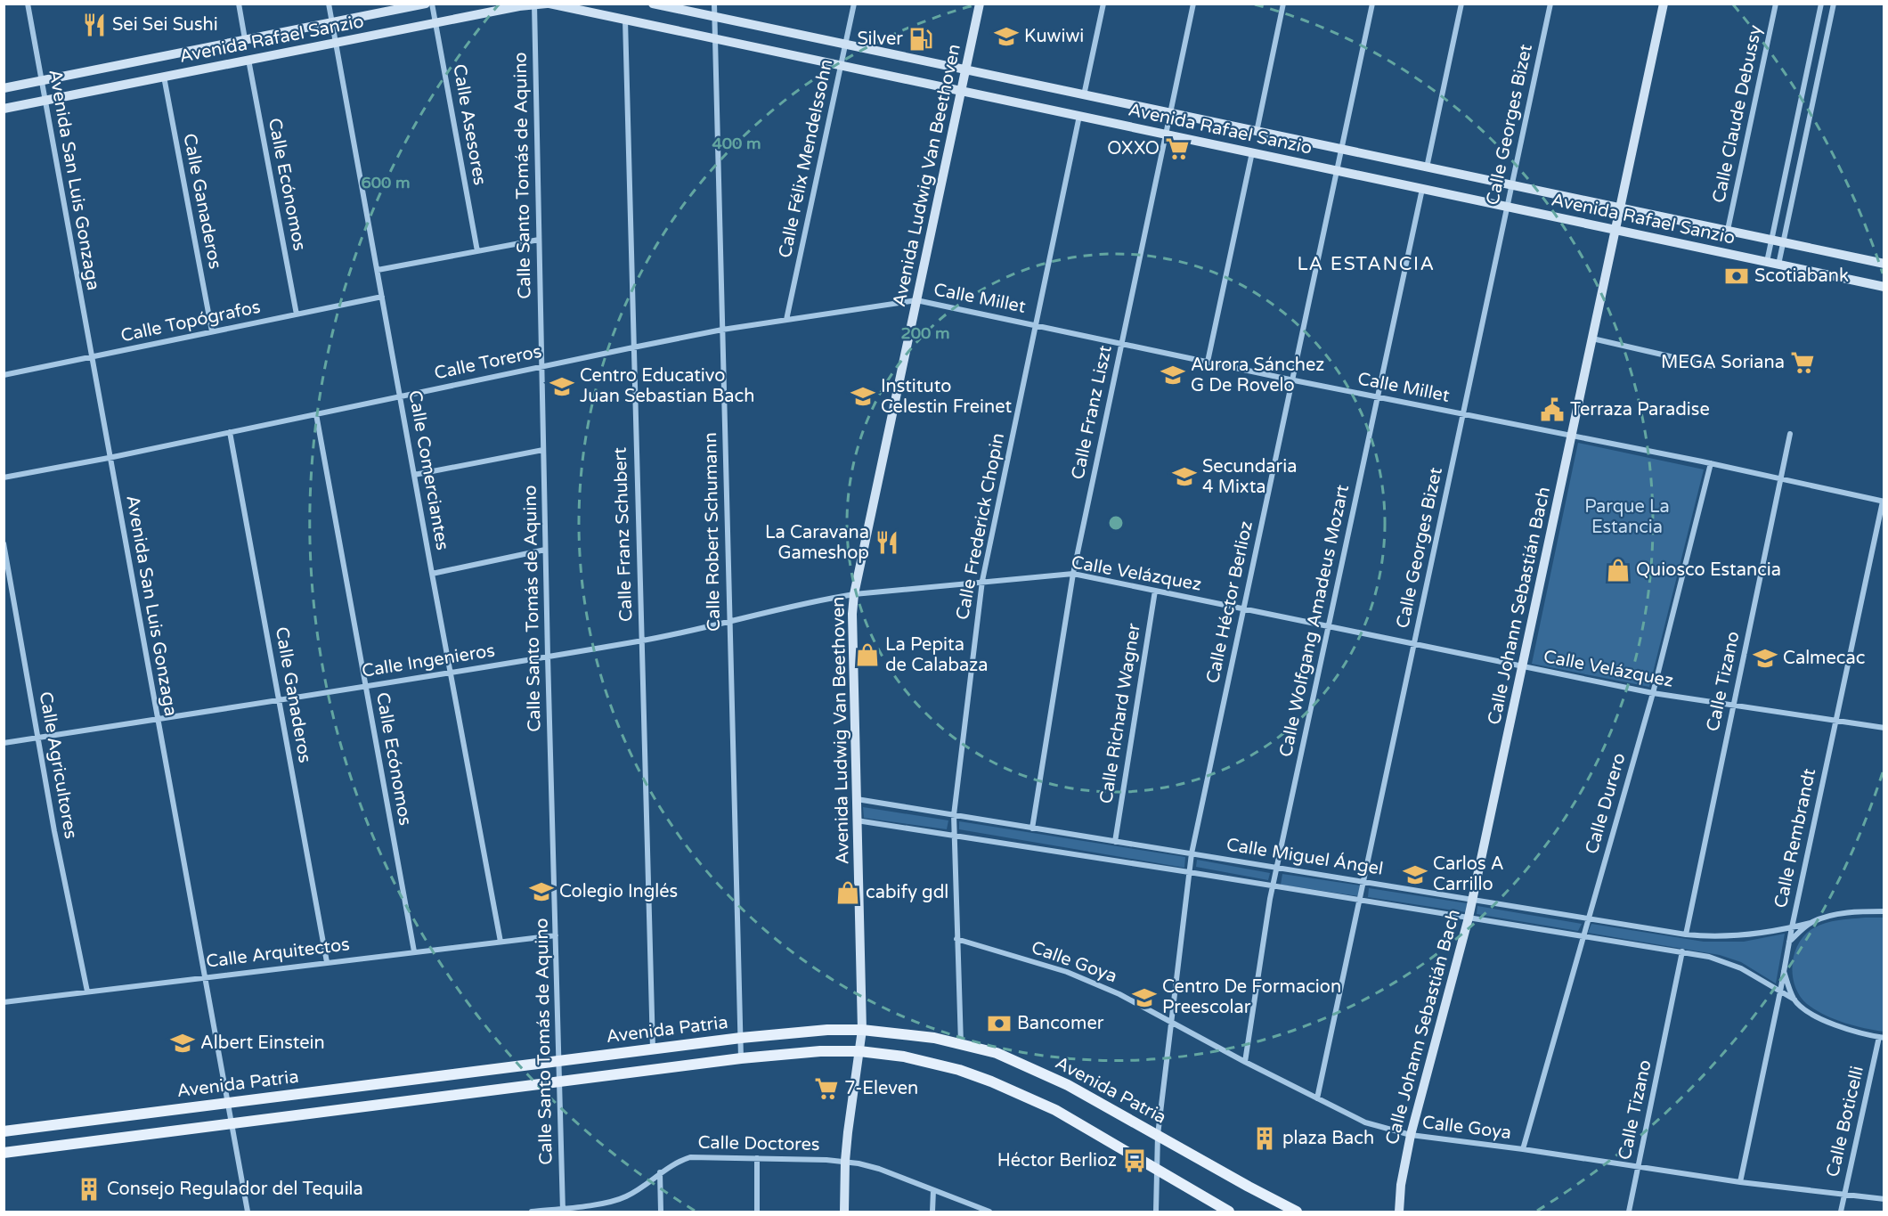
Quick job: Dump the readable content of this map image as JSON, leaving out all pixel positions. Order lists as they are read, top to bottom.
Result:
{
  "streets": {
    "main road": [
      "Avenida Rafael Sanzio",
      "Avenida Ludwig Van Beethoven",
      "Calle Johann Sebastián Bach",
      "Avenida Patria"
    ],
    "street": [
      "Calle Claude Debussy",
      "Calle Asesores",
      "Calle Georges Bizet",
      "Calle Félix Mendelssohn",
      "Calle Santo Tomás de Aquino",
      "Avenida San Luis Gonzaga",
      "Calle Ecónomos",
      "Calle Ganaderos",
      "Calle Millet",
      "Calle Topógrafos",
      "Calle Toreros",
      "Calle Franz Liszt",
      "Calle Comerciantes",
      "Calle Frederick Chopin",
      "Calle Robert Schumann",
      "Calle Franz Schubert",
      "Calle Velázquez",
      "Calle Héctor Berlioz",
      "Calle Wolfgang Amadeus Mozart",
      "Calle Ingenieros",
      "Calle Tizano",
      "Calle Richard Wagner",
      "Calle Agricultores",
      "Calle Durero",
      "Calle Rembrandt",
      "Calle Miguel Ángel",
      "Calle Arquitectos",
      "Calle Goya",
      "Calle Boticelli",
      "Calle Doctores"
    ]
  },
  "crossings": [
    ["Avenida Rafael Sanzio", "Calle Claude Debussy"],
    ["Avenida Rafael Sanzio", "Calle Asesores"],
    ["Avenida Rafael Sanzio", "Calle Georges Bizet"],
    ["Avenida Rafael Sanzio", "Calle Félix Mendelssohn"],
    ["Avenida Rafael Sanzio", "Calle Santo Tomás de Aquino"],
    ["Avenida Rafael Sanzio", "Avenida Ludwig Van Beethoven"],
    ["Avenida Rafael Sanzio", "Avenida San Luis Gonzaga"],
    ["Avenida Rafael Sanzio", "Calle Ecónomos"],
    ["Avenida Rafael Sanzio", "Calle Ganaderos"],
    ["Avenida Rafael Sanzio", "Calle Franz Liszt"],
    ["Avenida Rafael Sanzio", "Calle Comerciantes"],
    ["Avenida Rafael Sanzio", "Calle Frederick Chopin"],
    ["Avenida Rafael Sanzio", "Calle Robert Schumann"],
    ["Avenida Rafael Sanzio", "Calle Franz Schubert"],
    ["Avenida Rafael Sanzio", "Calle Héctor Berlioz"],
    ["Avenida Rafael Sanzio", "Calle Johann Sebastián Bach"],
    ["Avenida Rafael Sanzio", "Calle Wolfgang Amadeus Mozart"],
    ["Calle Georges Bizet", "Calle Millet"],
    ["Calle Georges Bizet", "Calle Velázquez"],
    ["Calle Georges Bizet", "Calle Miguel Ángel"],
    ["Calle Georges Bizet", "Calle Goya"],
    ["Calle Félix Mendelssohn", "Calle Toreros"],
    ["Calle Santo Tomás de Aquino", "Calle Toreros"],
    ["Calle Santo Tomás de Aquino", "Calle Ingenieros"],
    ["Calle Santo Tomás de Aquino", "Calle Arquitectos"],
    ["Calle Santo Tomás de Aquino", "Avenida Patria"],
    ["Calle Santo Tomás de Aquino", "Calle Doctores"],
    ["Avenida Ludwig Van Beethoven", "Calle Millet"],
    ["Avenida Ludwig Van Beethoven", "Calle Toreros"],
    ["Avenida Ludwig Van Beethoven", "Calle Velázquez"],
    ["Avenida Ludwig Van Beethoven", "Calle Ingenieros"],
    ["Avenida Ludwig Van Beethoven", "Calle Miguel Ángel"],
    ["Avenida Ludwig Van Beethoven", "Avenida Patria"],
    ["Avenida Ludwig Van Beethoven", "Calle Doctores"],
    ["Avenida San Luis Gonzaga", "Calle Topógrafos"],
    ["Avenida San Luis Gonzaga", "Calle Toreros"],
    ["Avenida San Luis Gonzaga", "Calle Ingenieros"],
    ["Avenida San Luis Gonzaga", "Calle Arquitectos"],
    ["Avenida San Luis Gonzaga", "Avenida Patria"],
    ["Calle Ecónomos", "Calle Topógrafos"],
    ["Calle Ecónomos", "Calle Toreros"],
    ["Calle Ecónomos", "Calle Ingenieros"],
    ["Calle Ecónomos", "Calle Arquitectos"],
    ["Calle Ganaderos", "Calle Topógrafos"],
    ["Calle Ganaderos", "Calle Toreros"],
    ["Calle Ganaderos", "Calle Ingenieros"],
    ["Calle Ganaderos", "Calle Arquitectos"],
    ["Calle Millet", "Calle Toreros"],
    ["Calle Millet", "Calle Franz Liszt"],
    ["Calle Millet", "Calle Frederick Chopin"],
    ["Calle Millet", "Calle Héctor Berlioz"],
    ["Calle Millet", "Calle Johann Sebastián Bach"],
    ["Calle Millet", "Calle Wolfgang Amadeus Mozart"],
    ["Calle Millet", "Calle Tizano"],
    ["Calle Millet", "Calle Durero"],
    ["Calle Millet", "Calle Rembrandt"],
    ["Calle Topógrafos", "Calle Comerciantes"],
    ["Calle Toreros", "Calle Comerciantes"],
    ["Calle Toreros", "Calle Robert Schumann"],
    ["Calle Toreros", "Calle Franz Schubert"],
    ["Calle Franz Liszt", "Calle Velázquez"],
    ["Calle Franz Liszt", "Calle Miguel Ángel"],
    ["Calle Comerciantes", "Calle Ingenieros"],
    ["Calle Comerciantes", "Calle Arquitectos"],
    ["Calle Frederick Chopin", "Calle Velázquez"],
    ["Calle Frederick Chopin", "Calle Miguel Ángel"],
    ["Calle Frederick Chopin", "Calle Goya"],
    ["Calle Frederick Chopin", "Avenida Patria"],
    ["Calle Robert Schumann", "Calle Ingenieros"],
    ["Calle Robert Schumann", "Avenida Patria"],
    ["Calle Franz Schubert", "Calle Ingenieros"],
    ["Calle Franz Schubert", "Avenida Patria"],
    ["Calle Velázquez", "Calle Héctor Berlioz"],
    ["Calle Velázquez", "Calle Johann Sebastián Bach"],
    ["Calle Velázquez", "Calle Wolfgang Amadeus Mozart"],
    ["Calle Velázquez", "Calle Ingenieros"],
    ["Calle Velázquez", "Calle Tizano"],
    ["Calle Velázquez", "Calle Richard Wagner"],
    ["Calle Velázquez", "Calle Durero"],
    ["Calle Velázquez", "Calle Rembrandt"],
    ["Calle Héctor Berlioz", "Calle Miguel Ángel"],
    ["Calle Héctor Berlioz", "Calle Goya"],
    ["Calle Héctor Berlioz", "Avenida Patria"],
    ["Calle Johann Sebastián Bach", "Calle Miguel Ángel"],
    ["Calle Johann Sebastián Bach", "Calle Goya"],
    ["Calle Wolfgang Amadeus Mozart", "Calle Miguel Ángel"],
    ["Calle Wolfgang Amadeus Mozart", "Calle Goya"],
    ["Calle Ingenieros", "Calle Agricultores"],
    ["Calle Tizano", "Calle Miguel Ángel"],
    ["Calle Tizano", "Calle Goya"],
    ["Calle Richard Wagner", "Calle Miguel Ángel"],
    ["Calle Agricultores", "Calle Arquitectos"],
    ["Calle Durero", "Calle Miguel Ángel"],
    ["Calle Durero", "Calle Goya"],
    ["Calle Rembrandt", "Calle Miguel Ángel"],
    ["Calle Rembrandt", "Calle Goya"],
    ["Calle Miguel Ángel", "Calle Boticelli"],
    ["Calle Goya", "Calle Boticelli"]
  ],
  "districts": ["LA ESTANCIA"],
  "parks": ["Parque La Estancia"],
  "places": {
    "restaurant": ["Sei Sei Sushi", "La Caravana Gameshop"],
    "school or university": [
      "Kuwiwi",
      "Aurora Sánchez G De Rovelo",
      "Centro Educativo Juan Sebastian Bach",
      "Instituto Celestin Freinet",
      "Secundaria 4 Mixta",
      "Calmecac",
      "Carlos A Carrillo",
      "Colegio Inglés",
      "Centro De Formacion Preescolar",
      "Albert Einstein"
    ],
    "fuel station": ["Silver"],
    "supermarket": ["OXXO", "MEGA Soriana", "7-Eleven"],
    "bank": ["Scotiabank", "Bancomer"],
    "public building": ["Terraza Paradise"],
    "shop": ["Quiosco Estancia", "La Pepita de Calabaza", "cabify gdl"],
    "building": ["plaza Bach", "Consejo Regulador del Tequila"],
    "bus stop": ["Héctor Berlioz"]
  },
  "rings": ["400 m", "600 m", "200 m"]
}
